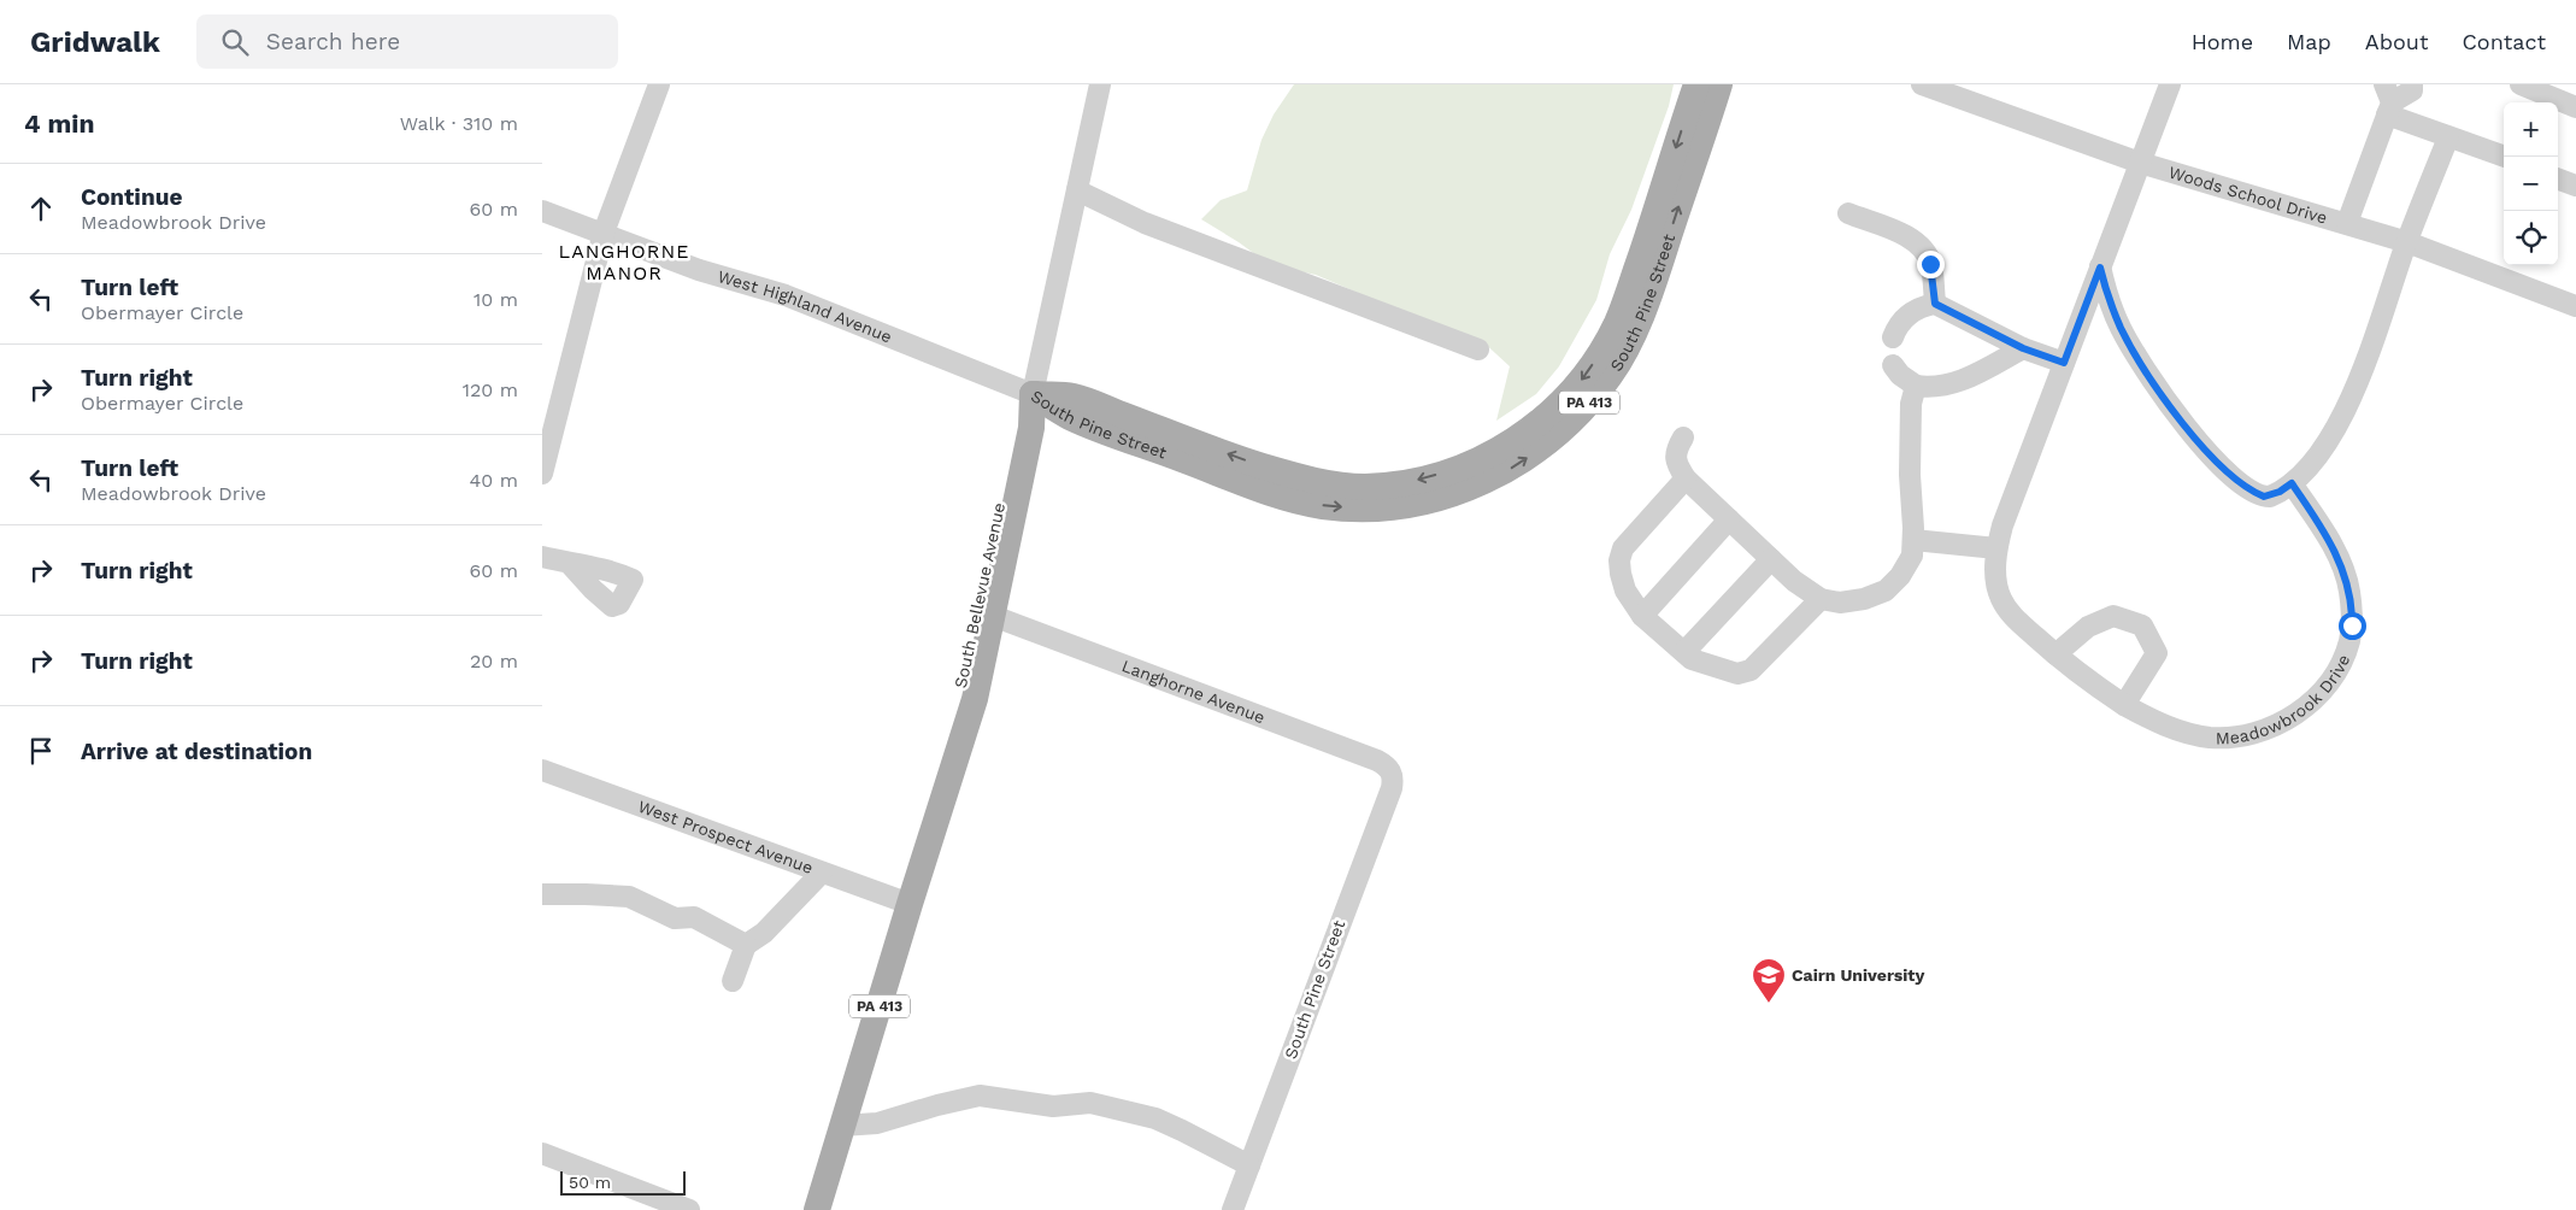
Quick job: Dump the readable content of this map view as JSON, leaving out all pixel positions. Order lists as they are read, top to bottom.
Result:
{
  "streets": {
    "main road": ["South Pine Street", "PA 413", "South Bellevue Avenue"],
    "street": [
      "Woods School Drive",
      "West Highland Avenue",
      "Langhorne Avenue",
      "Meadowbrook Drive",
      "West Prospect Avenue"
    ]
  },
  "crossings": [
    ["Woods School Drive", "Meadowbrook Drive"],
    ["South Pine Street", "West Highland Avenue"],
    ["South Pine Street", "South Bellevue Avenue"],
    ["South Pine Street", "Langhorne Avenue"],
    ["West Highland Avenue", "South Bellevue Avenue"],
    ["South Bellevue Avenue", "Langhorne Avenue"],
    ["South Bellevue Avenue", "West Prospect Avenue"]
  ],
  "districts": ["LANGHORNE MANOR"],
  "places": {
    "school or university": ["Cairn University"]
  },
  "scale_bar": "50 m",
  "page": {
    "header": "Gridwalk",
    "search": "Search here",
    "nav": [
      "Home",
      "Map",
      "About",
      "Contact"
    ],
    "heading": ["4 min", "Walk · 310 m"],
    "map_buttons": ["+", "−"],
    "list": [
      ["Continue", "Meadowbrook Drive", "60 m"],
      ["Turn left", "Obermayer Circle", "10 m"],
      ["Turn right", "Obermayer Circle", "120 m"],
      ["Turn left", "Meadowbrook Drive", "40 m"],
      ["Turn right", "60 m"],
      ["Turn right", "20 m"],
      "Arrive at destination"
    ],
    "scale": "50 m"
  }
}
